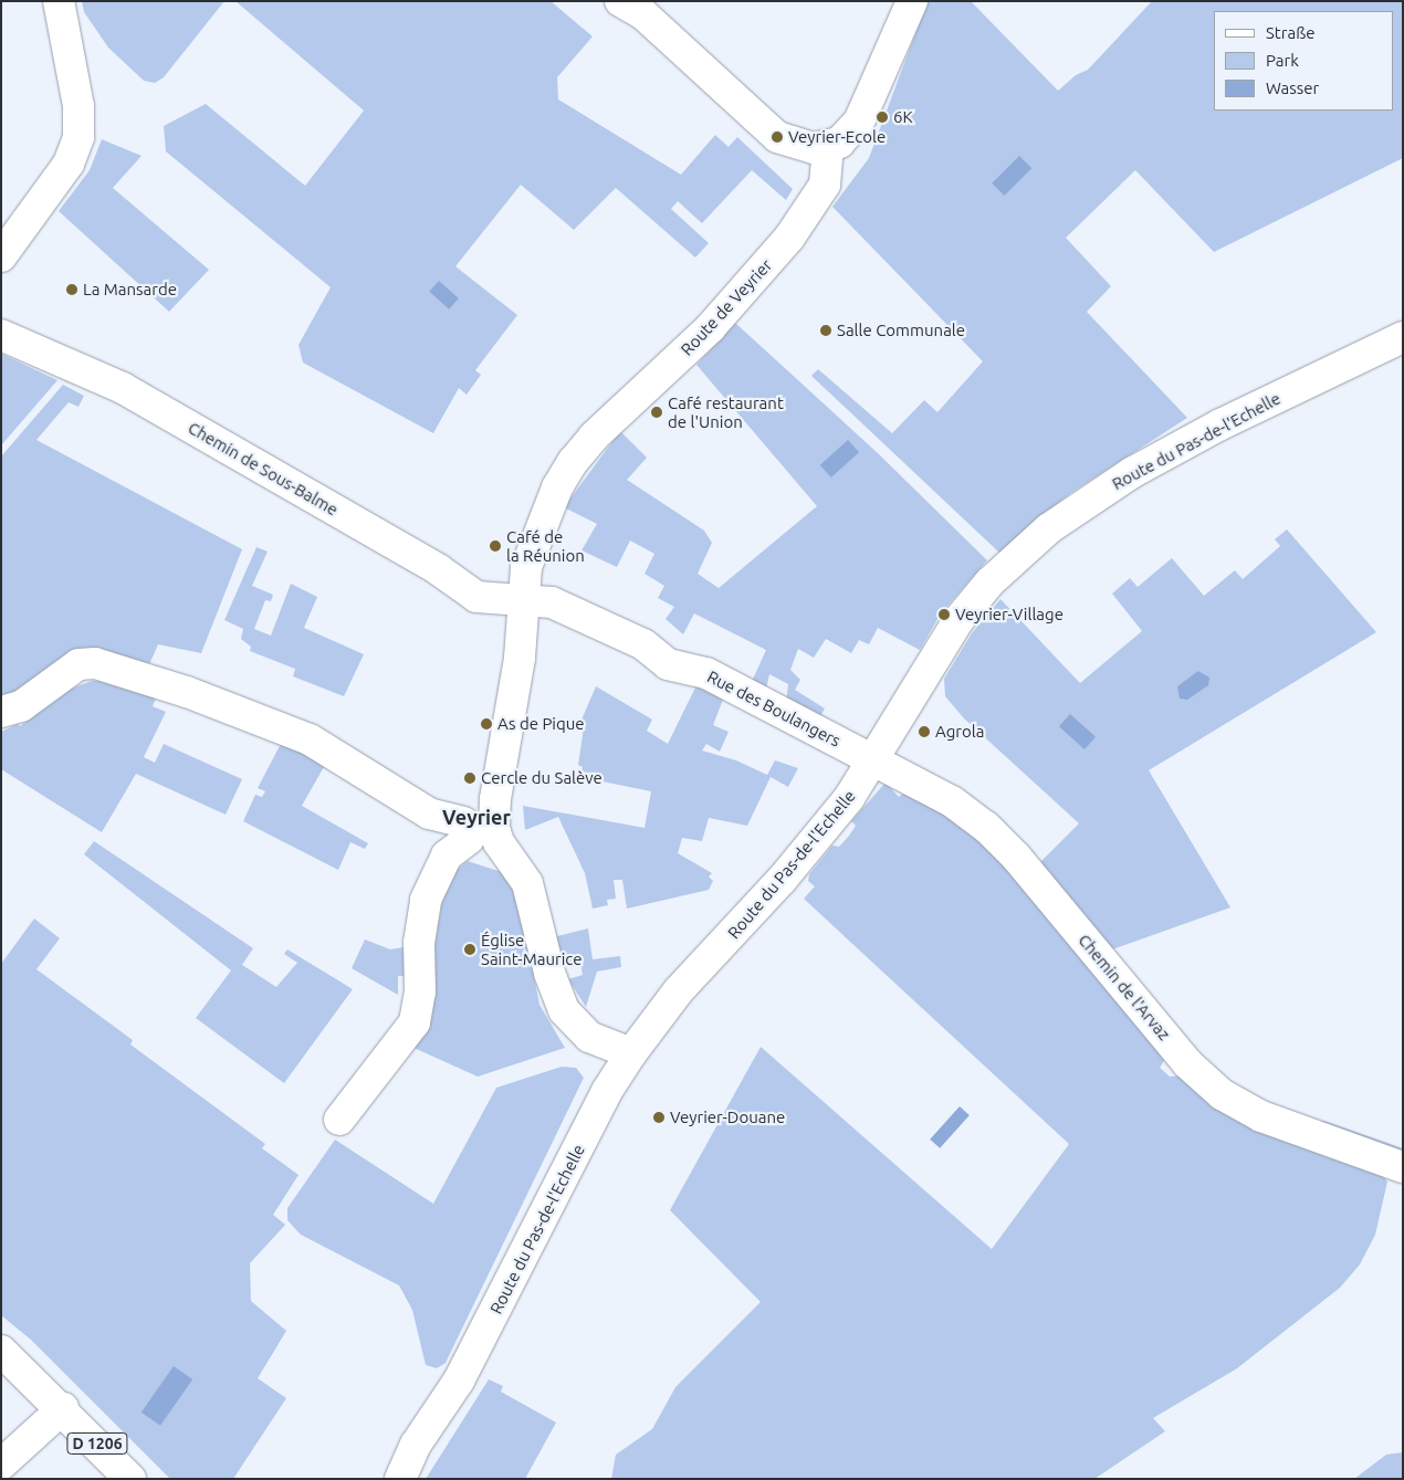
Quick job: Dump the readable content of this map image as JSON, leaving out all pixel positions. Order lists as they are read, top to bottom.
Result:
{
  "streets": {
    "street": [
      "Route de Veyrier",
      "Route du Pas-de-l'Echelle",
      "Chemin de Sous-Balme",
      "Rue des Boulangers",
      "Chemin de l'Arvaz",
      "D 1206"
    ]
  },
  "crossings": [
    ["Route de Veyrier", "Chemin de Sous-Balme"],
    ["Route de Veyrier", "Rue des Boulangers"],
    ["Route du Pas-de-l'Echelle", "Rue des Boulangers"],
    ["Route du Pas-de-l'Echelle", "Chemin de l'Arvaz"],
    ["Chemin de Sous-Balme", "Rue des Boulangers"],
    ["Rue des Boulangers", "Chemin de l'Arvaz"]
  ],
  "districts": ["Veyrier"],
  "places": [
    "6K",
    "Veyrier-Ecole",
    "La Mansarde",
    "Salle Communale",
    "Café restaurant de l'Union",
    "Café de la Réunion",
    "Veyrier-Village",
    "As de Pique",
    "Agrola",
    "Cercle du Salève",
    "Église Saint-Maurice",
    "Veyrier-Douane"
  ],
  "legend": ["Straße", "Park", "Wasser"]
}
